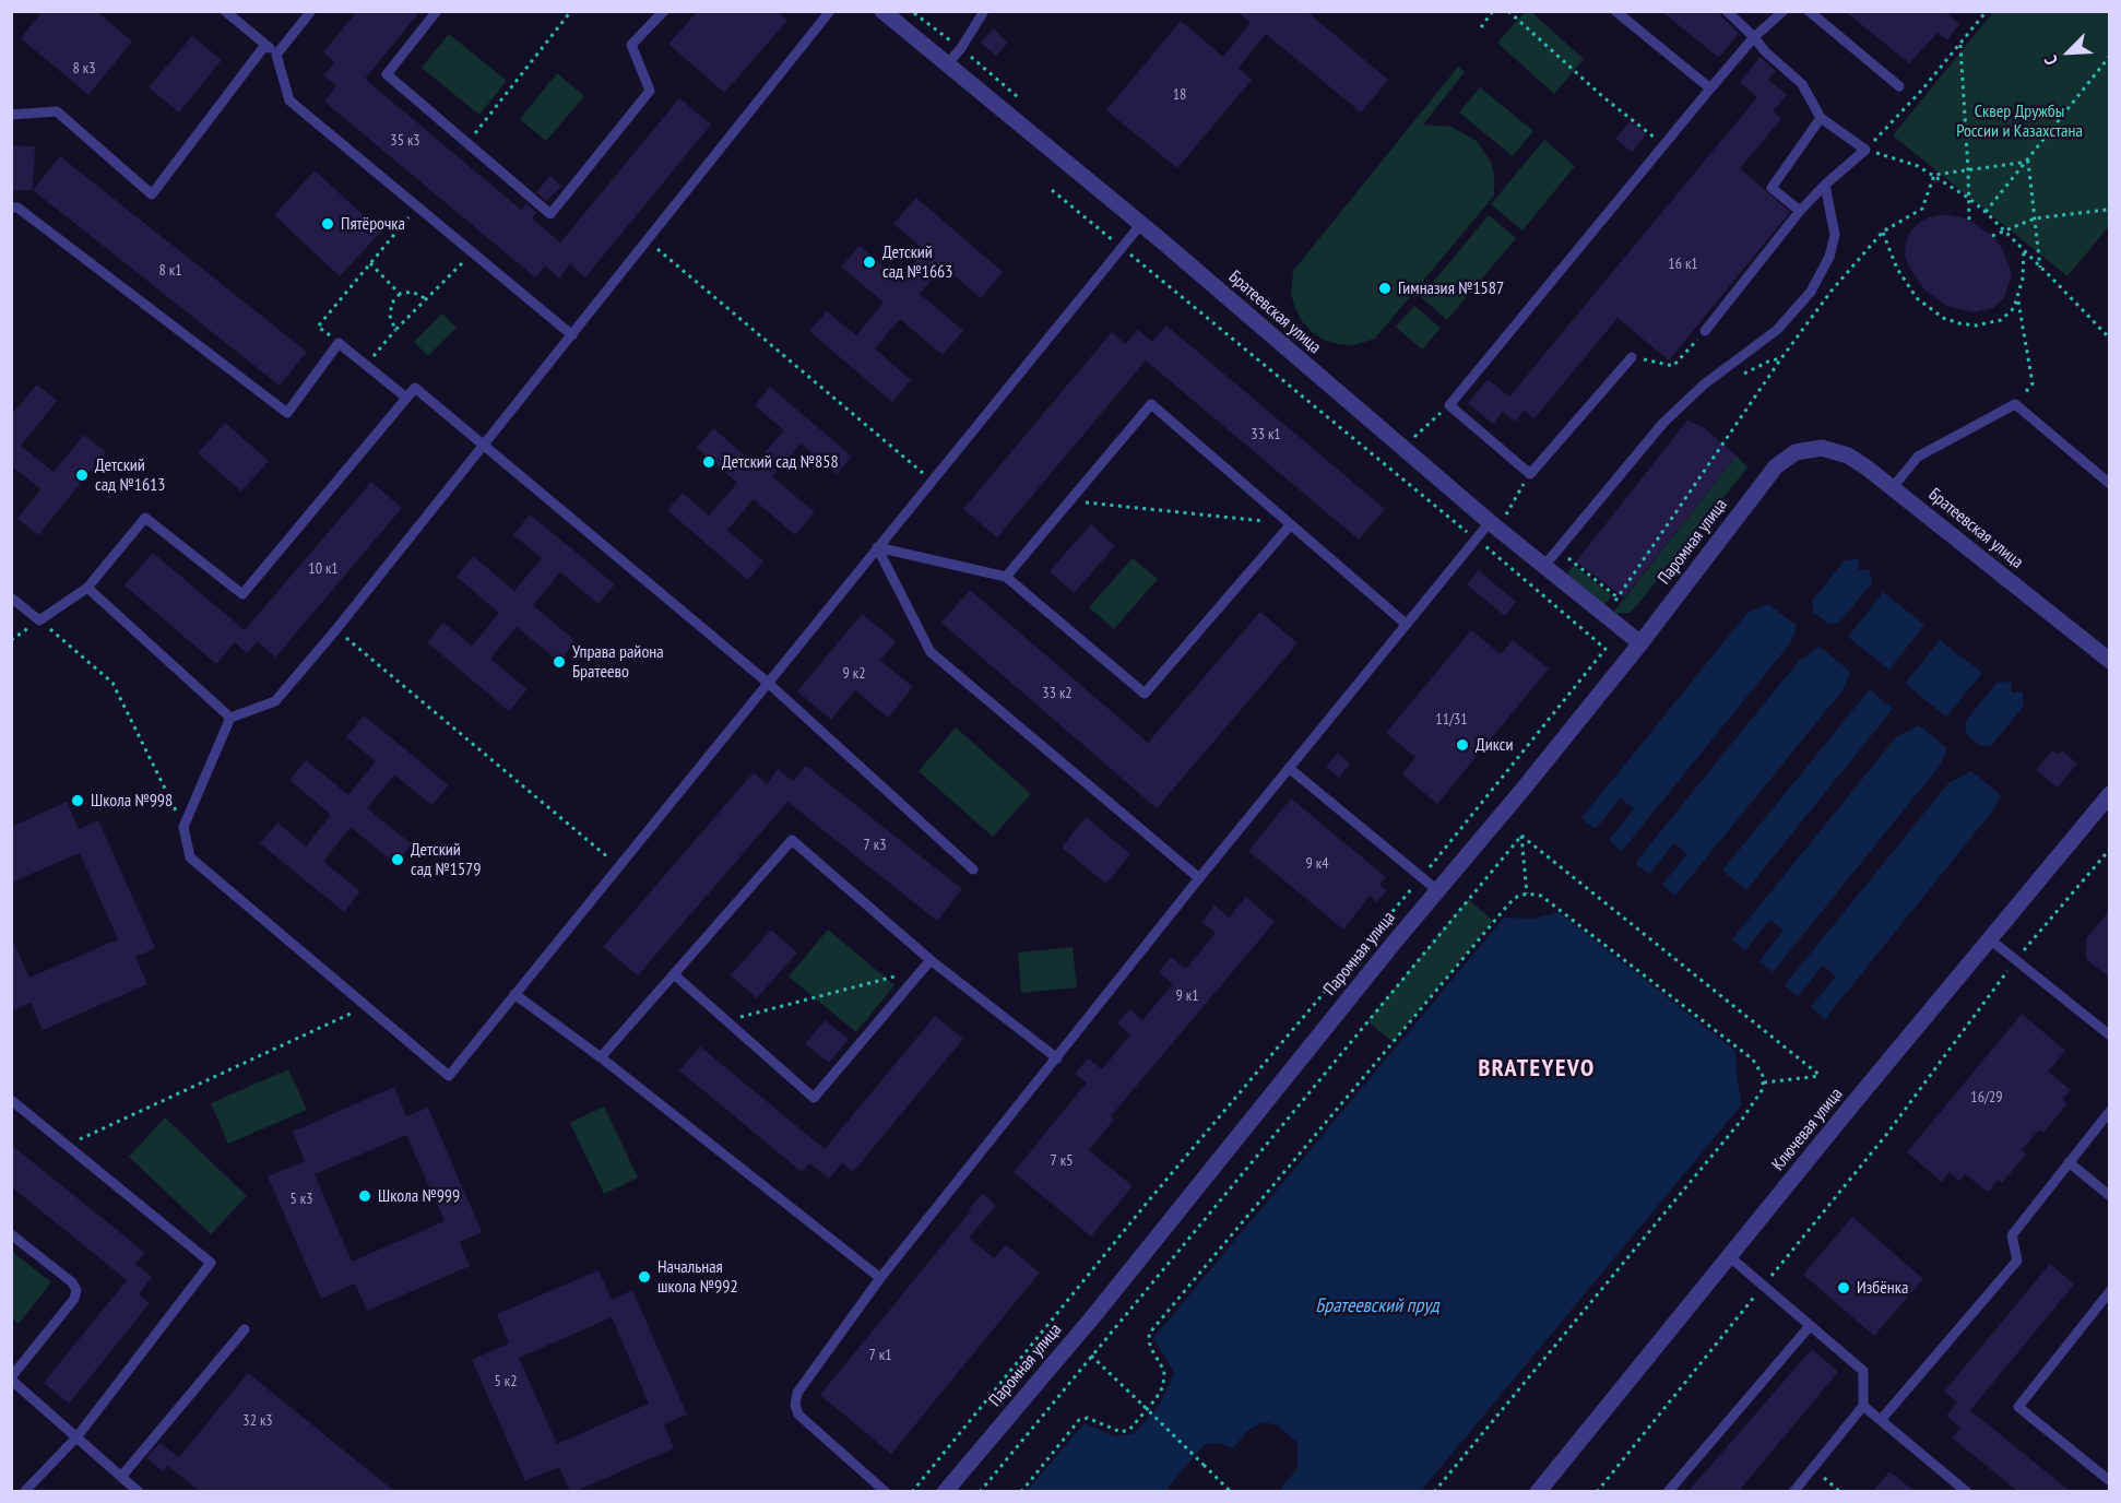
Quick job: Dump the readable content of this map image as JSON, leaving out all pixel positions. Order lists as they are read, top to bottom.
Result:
{
  "streets": {
    "street": ["Братеевская улица", "Паромная улица", "Ключевая улица"]
  },
  "crossings": [
    ["Братеевская улица", "Паромная улица"]
  ],
  "districts": ["BRATEYEVO"],
  "water": ["Братеевский пруд"],
  "parks": ["Сквер Дружбы России и Казахстана"],
  "places": [
    "Пятёрочка",
    "Детский сад №1663",
    "Гимназия №1587",
    "Детский сад №858",
    "Детский сад №1613",
    "Управа района Братеево",
    "Дикси",
    "Школа №998",
    "Детский сад №1579",
    "Школа №999",
    "Начальная школа №992",
    "Избёнка"
  ],
  "house_numbers": [
    "8 к3",
    "18",
    "35 к3",
    "16 к1",
    "8 к1",
    "33 к1",
    "10 к1",
    "9 к2",
    "33 к2",
    "11/31",
    "7 к3",
    "9 к4",
    "9 к1",
    "16/29",
    "7 к5",
    "5 к3",
    "7 к1",
    "5 к2",
    "32 к3"
  ],
  "north": "bottom left"
}
